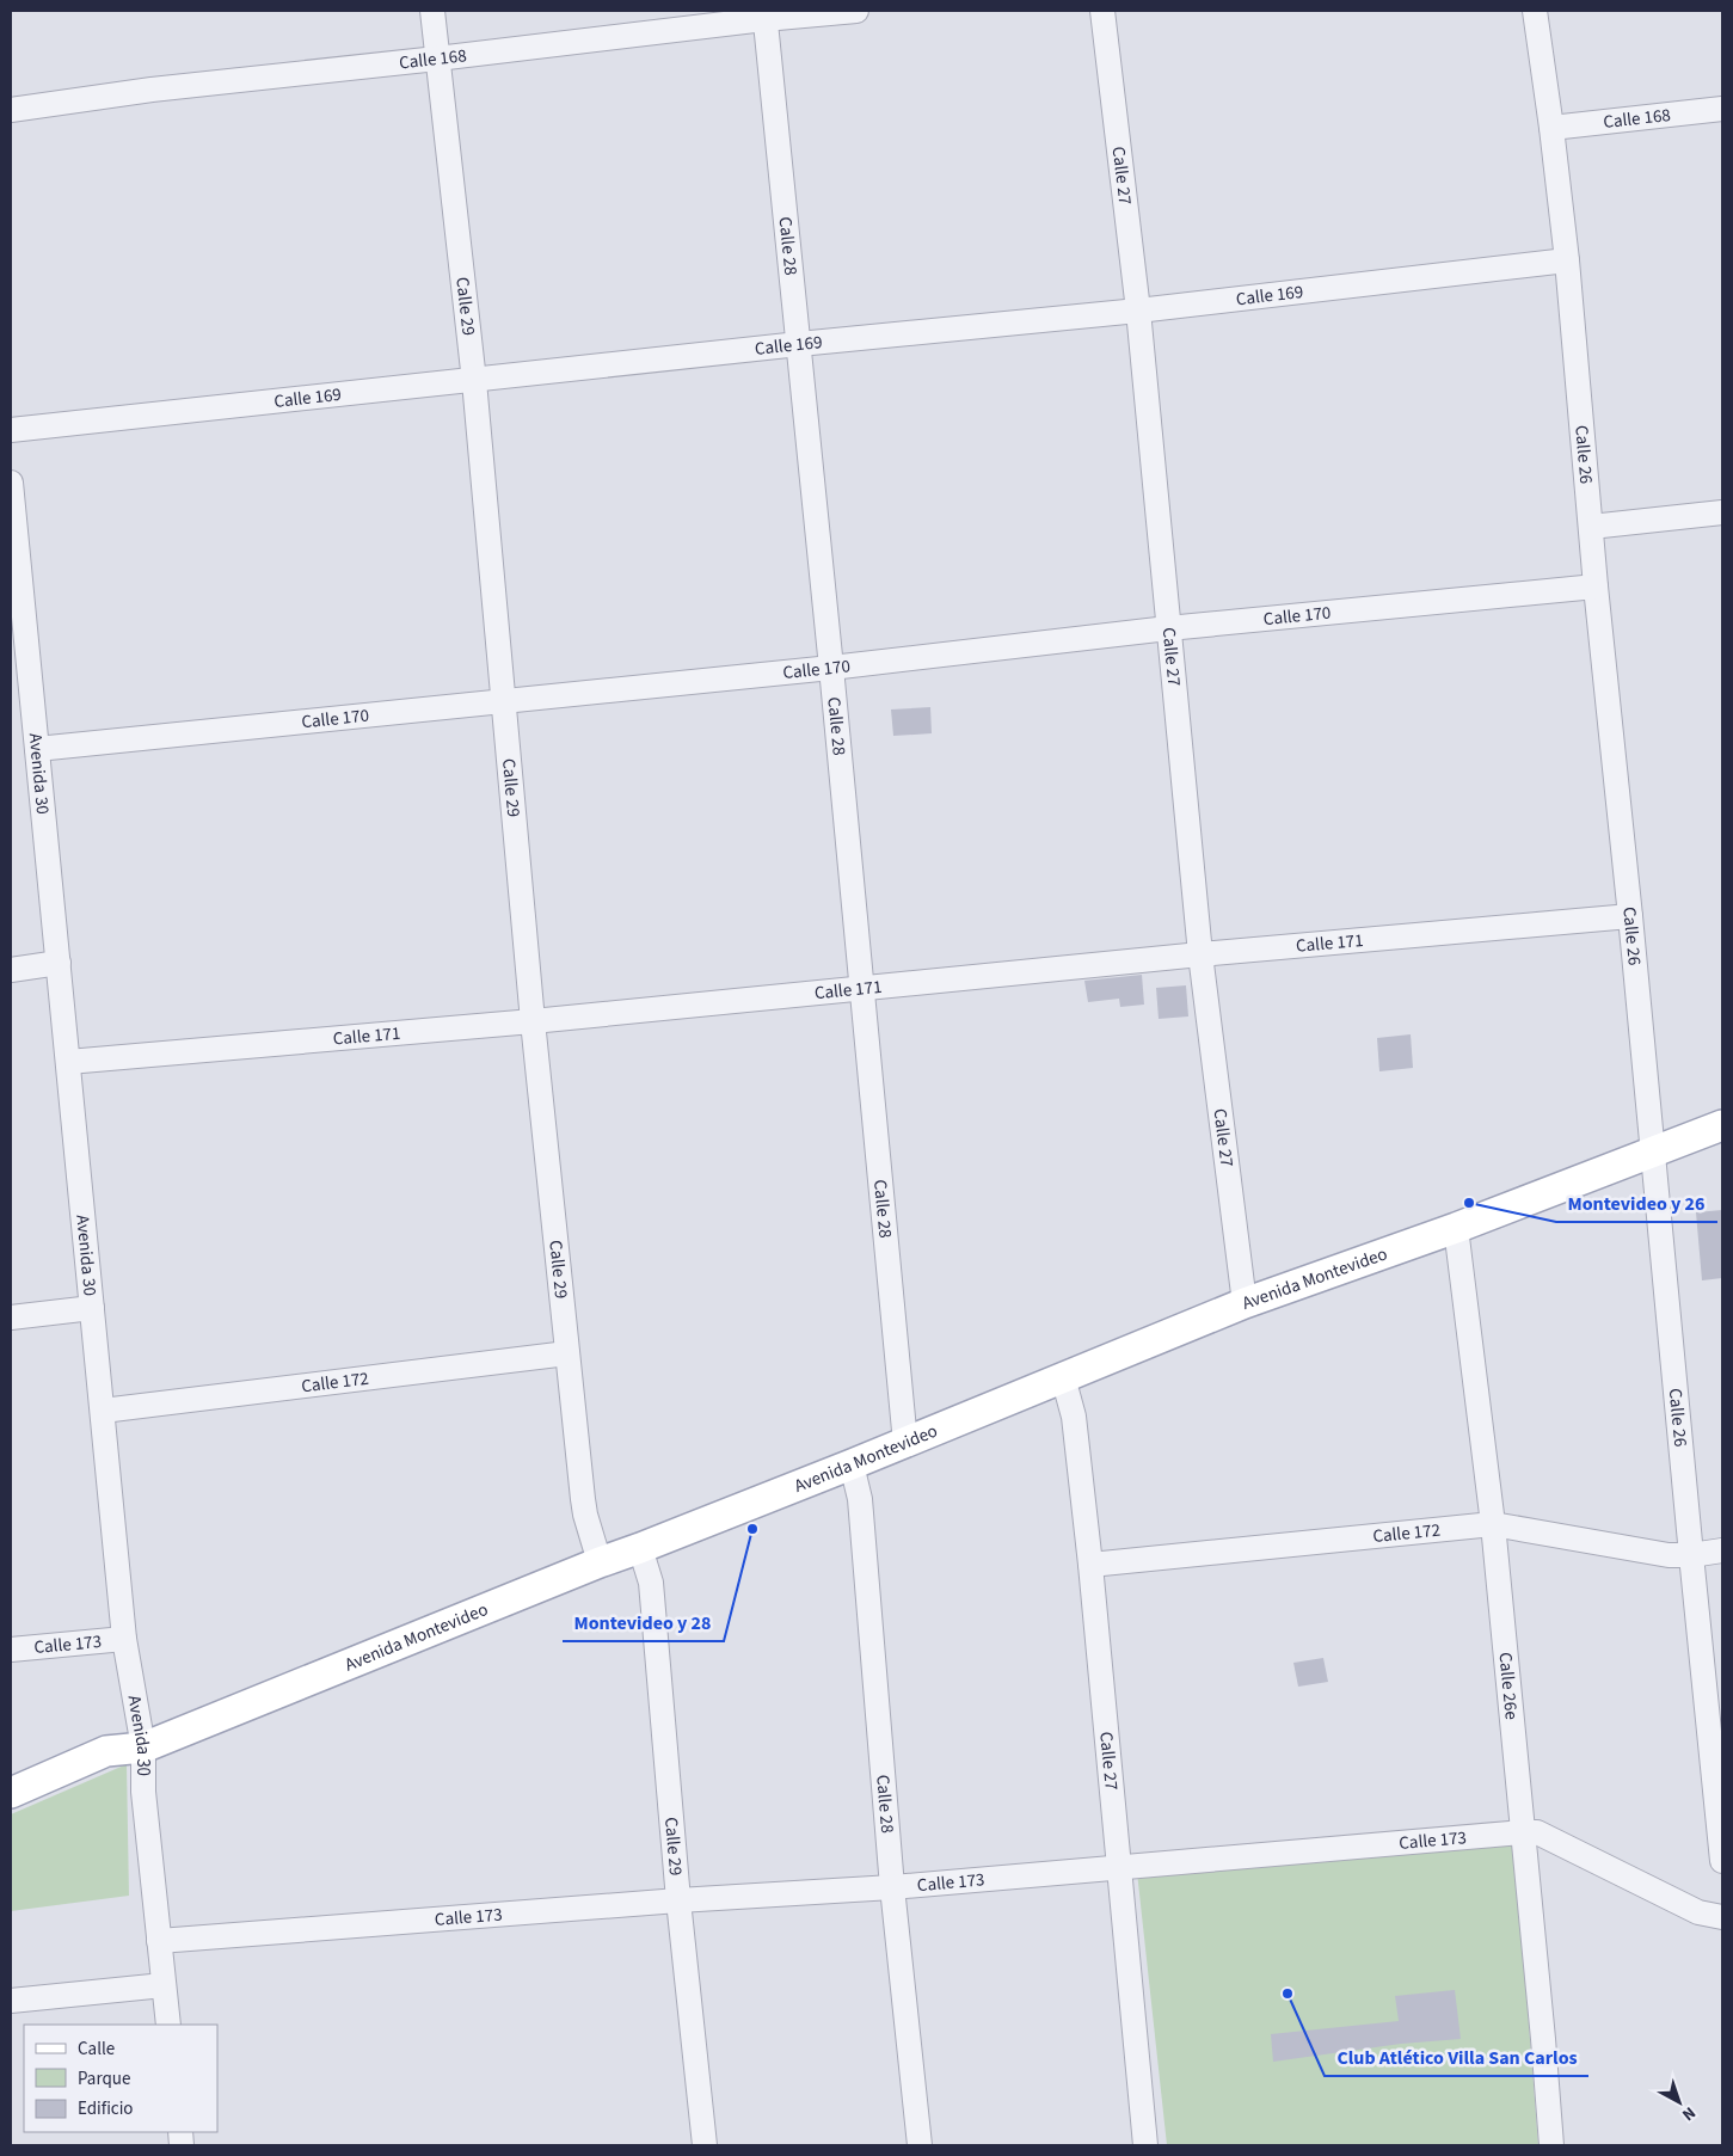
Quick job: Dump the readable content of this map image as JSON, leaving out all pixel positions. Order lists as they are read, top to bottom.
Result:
{
  "streets": {
    "main road": ["Avenida Montevideo"],
    "street": [
      "Calle 168",
      "Calle 27",
      "Calle 28",
      "Calle 169",
      "Calle 29",
      "Calle 26",
      "Calle 170",
      "Avenida 30",
      "Calle 171",
      "Calle 172",
      "Calle 173",
      "Calle 26e"
    ]
  },
  "crossings": [
    ["Calle 168", "Calle 28"],
    ["Calle 168", "Calle 29"],
    ["Calle 168", "Calle 26"],
    ["Calle 27", "Calle 169"],
    ["Calle 27", "Calle 170"],
    ["Calle 27", "Calle 171"],
    ["Calle 27", "Avenida Montevideo"],
    ["Calle 27", "Calle 172"],
    ["Calle 27", "Calle 173"],
    ["Calle 28", "Calle 169"],
    ["Calle 28", "Calle 170"],
    ["Calle 28", "Calle 171"],
    ["Calle 28", "Avenida Montevideo"],
    ["Calle 28", "Calle 173"],
    ["Calle 169", "Calle 29"],
    ["Calle 169", "Calle 26"],
    ["Calle 29", "Calle 170"],
    ["Calle 29", "Calle 171"],
    ["Calle 29", "Avenida Montevideo"],
    ["Calle 29", "Calle 172"],
    ["Calle 29", "Calle 173"],
    ["Calle 26", "Calle 170"],
    ["Calle 26", "Calle 171"],
    ["Calle 26", "Avenida Montevideo"],
    ["Calle 26", "Calle 172"],
    ["Calle 170", "Avenida 30"],
    ["Avenida 30", "Calle 171"],
    ["Avenida 30", "Avenida Montevideo"],
    ["Avenida 30", "Calle 172"],
    ["Avenida 30", "Calle 173"],
    ["Avenida Montevideo", "Calle 26e"],
    ["Calle 172", "Calle 26e"],
    ["Calle 173", "Calle 26e"]
  ],
  "places": ["Montevideo y 26", "Montevideo y 28", "Club Atlético Villa San Carlos"],
  "legend": ["Calle", "Parque", "Edificio"],
  "north": "bottom right"
}
